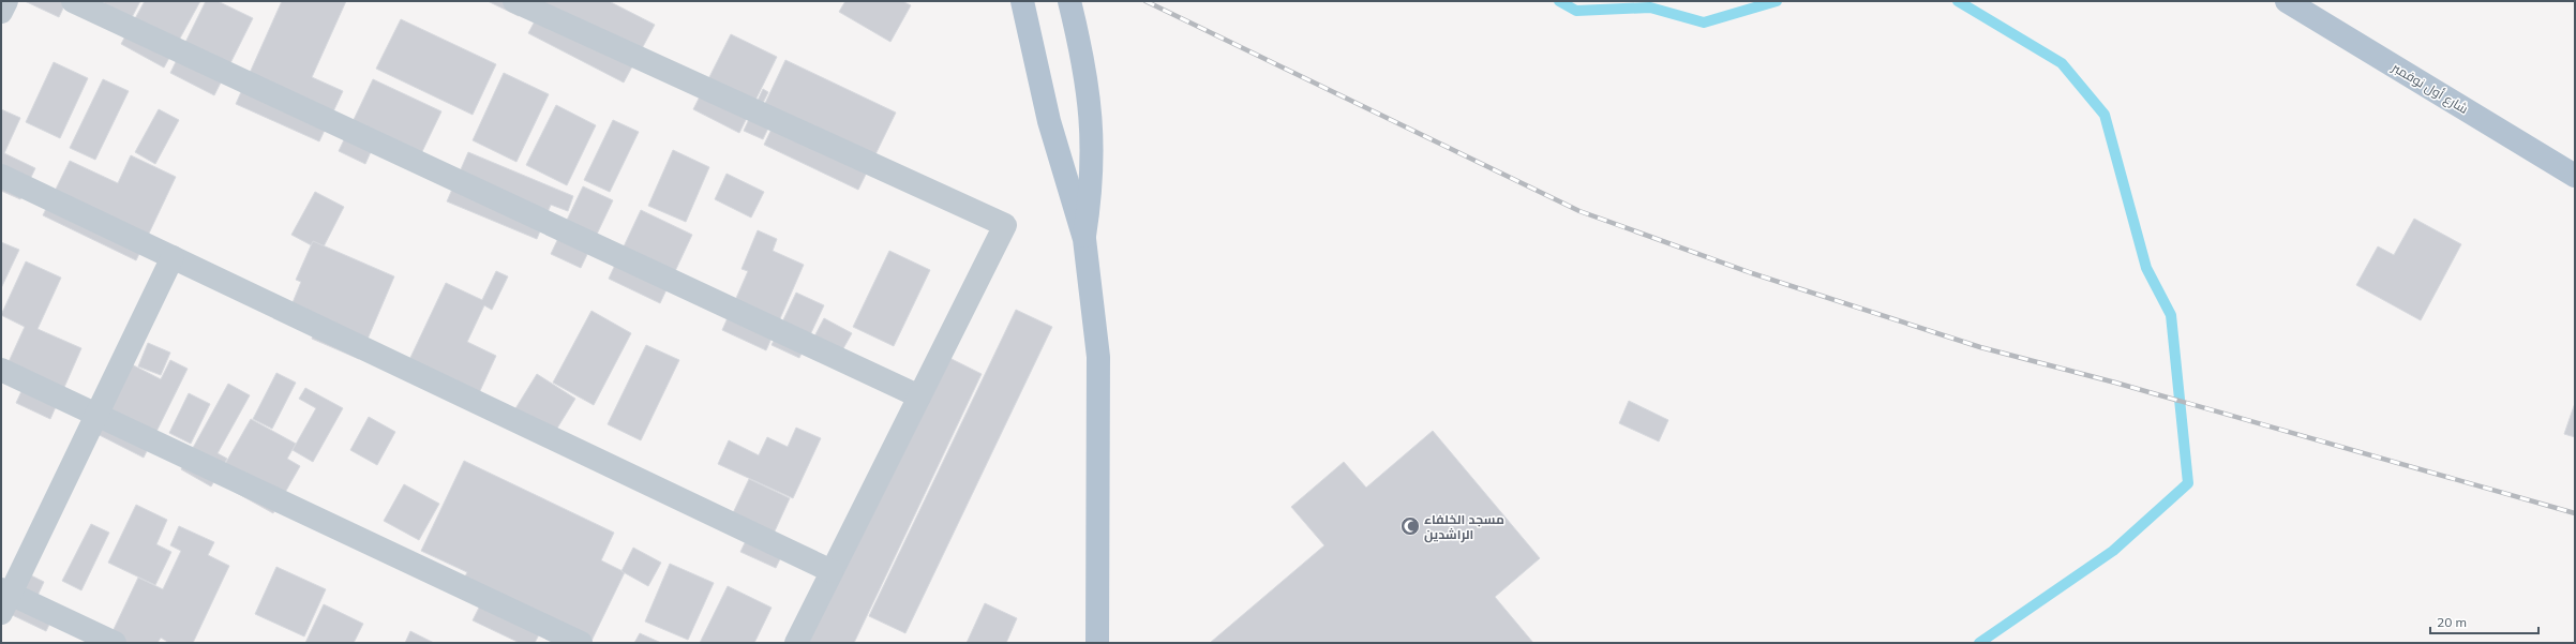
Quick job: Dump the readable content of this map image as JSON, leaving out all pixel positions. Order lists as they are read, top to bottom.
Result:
{
  "streets": {
    "main road": ["شارع أول نوفمبر"]
  },
  "places": {
    "mosque": ["مسجد الخلفاء الراشدين"]
  },
  "scale_bar": "20 m"
}
